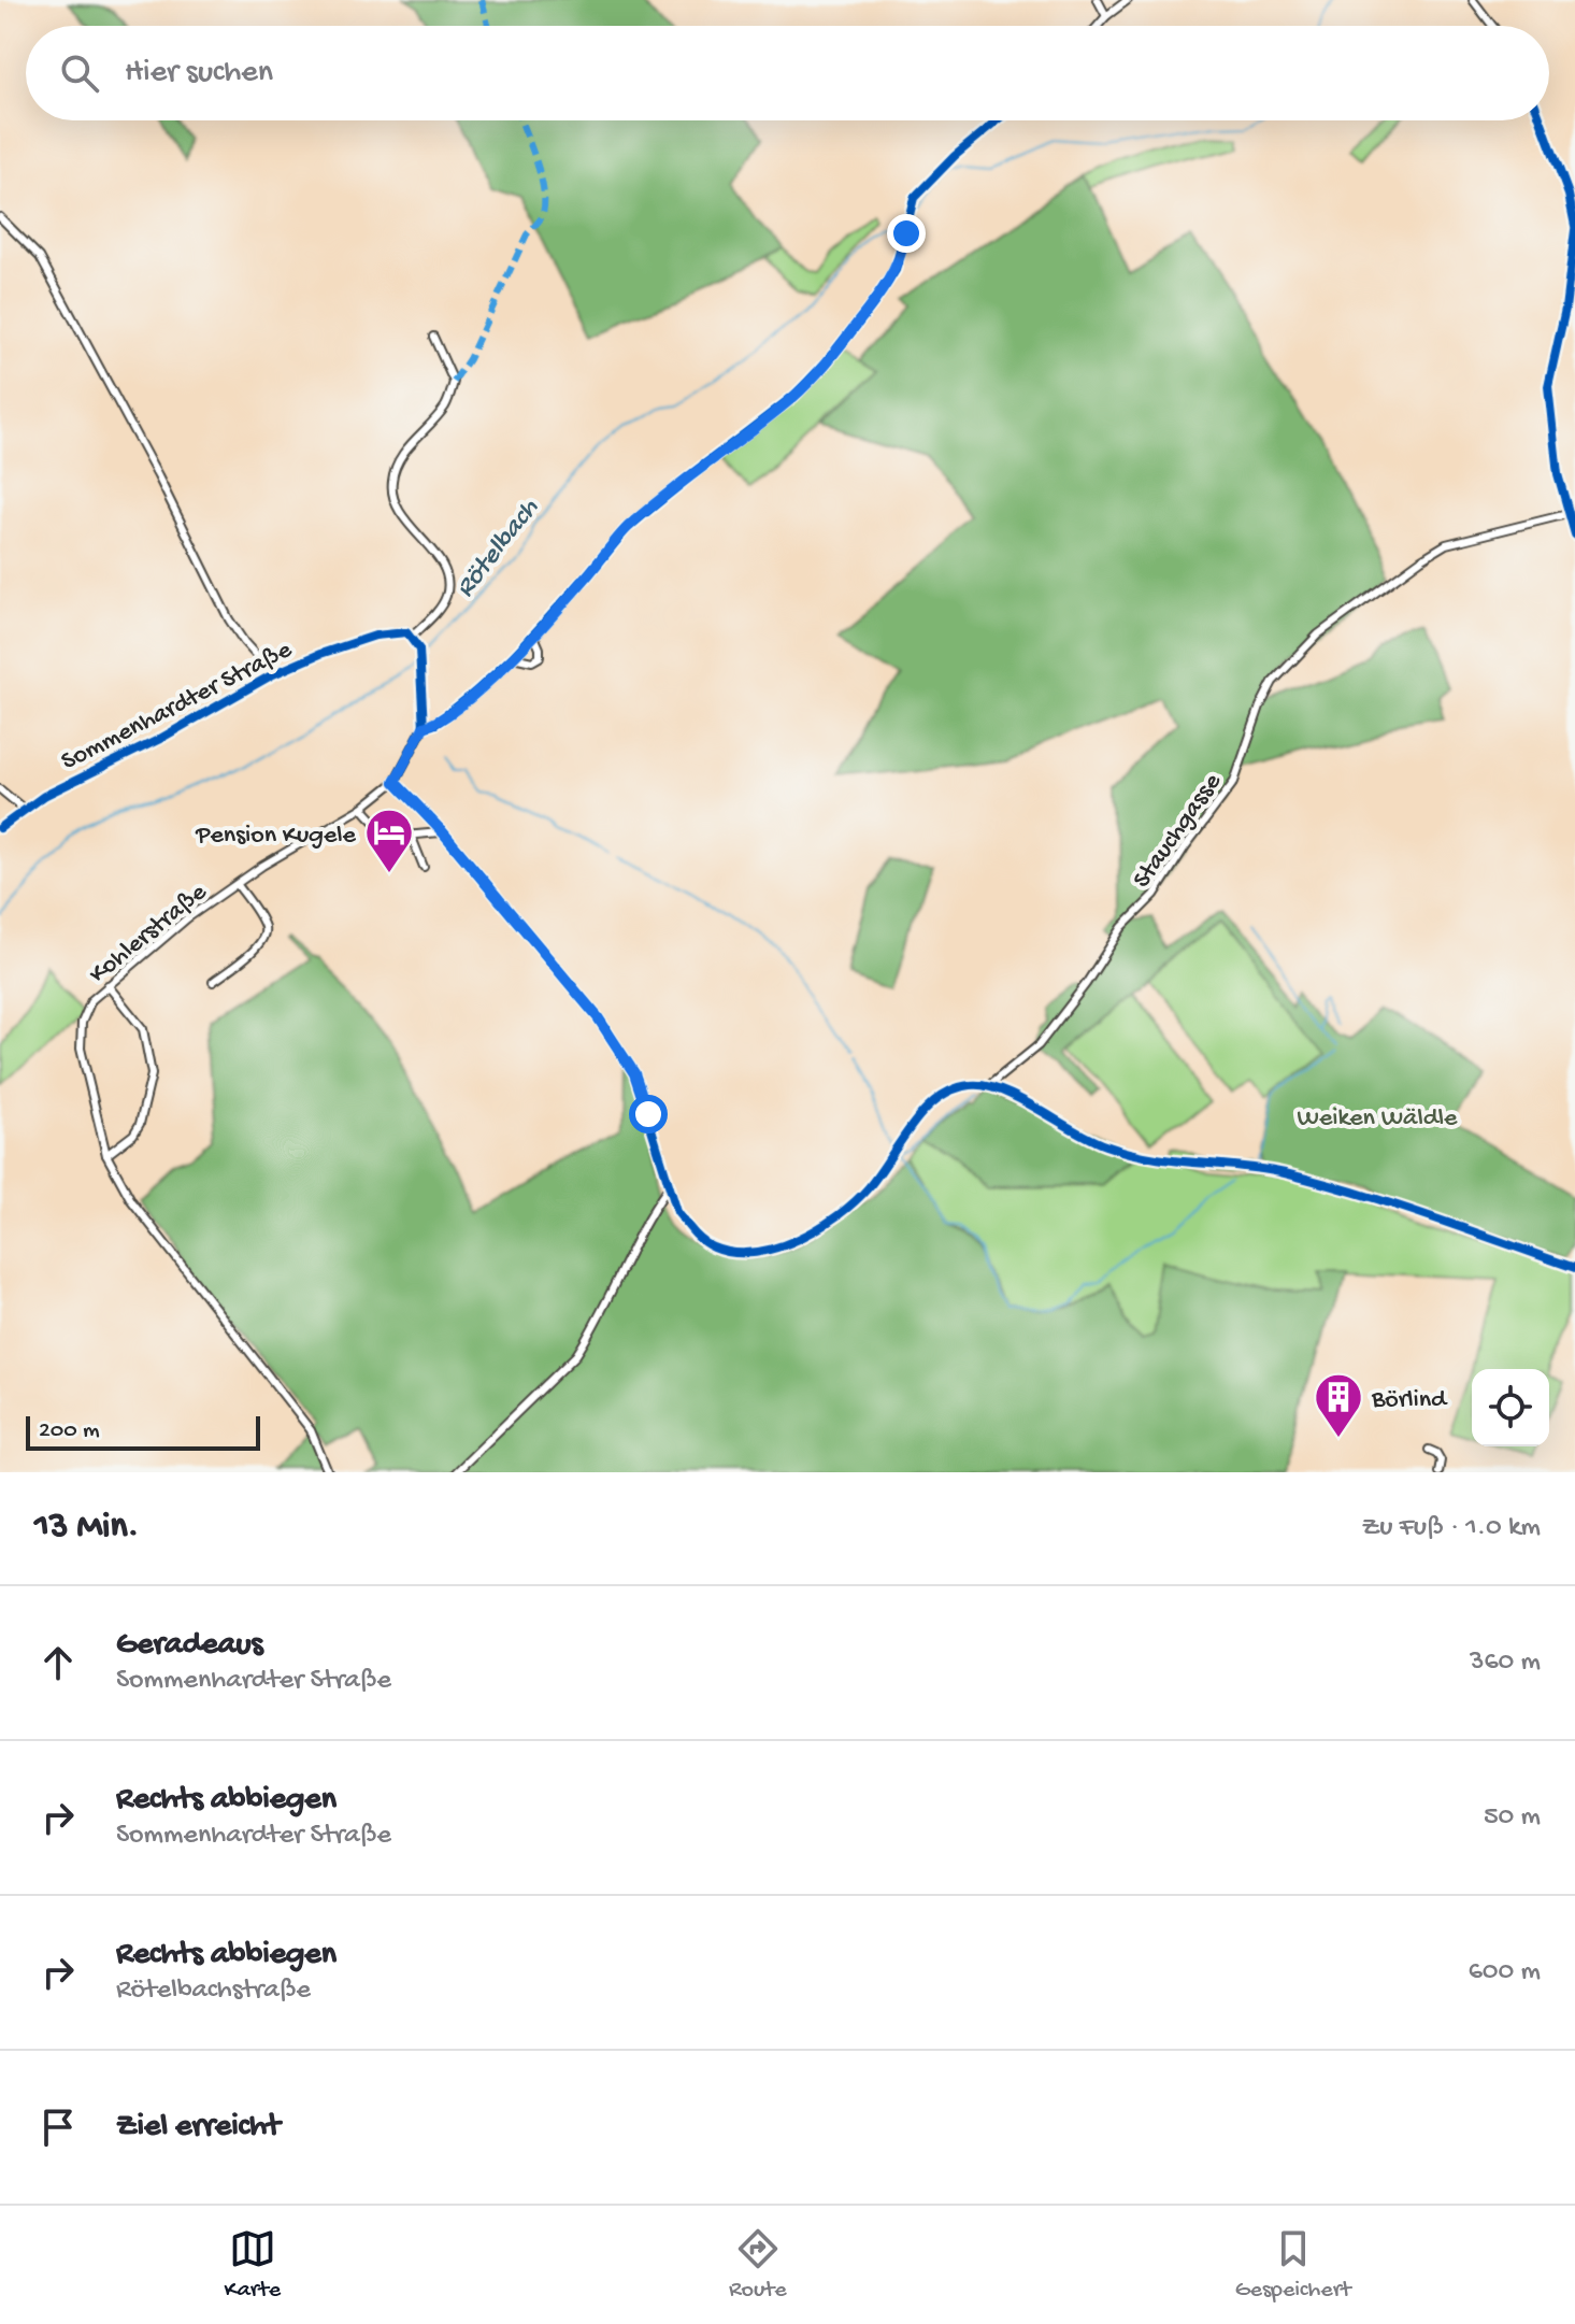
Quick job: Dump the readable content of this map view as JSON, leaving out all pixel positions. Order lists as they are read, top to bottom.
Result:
{
  "streets": {
    "street": ["Sommenhardter Straße", "Stauchgasse", "Kohlerstraße"]
  },
  "water": ["Rötelbach"],
  "parks": ["Weiken Wäldle"],
  "places": {
    "hotel": ["Pension Kugele"],
    "building": ["Börlind"]
  },
  "scale_bar": "200 m",
  "page": {
    "search": "Hier suchen",
    "scale": "200 m",
    "heading": ["13 Min.", "Zu Fuß · 1.0 km"],
    "list": [
      ["Geradeaus", "Sommenhardter Straße", "360 m"],
      ["Rechts abbiegen", "Sommenhardter Straße", "50 m"],
      ["Rechts abbiegen", "Rötelbachstraße", "600 m"],
      "Ziel erreicht"
    ],
    "nav": ["Karte", "Route", "Gespeichert"]
  }
}
